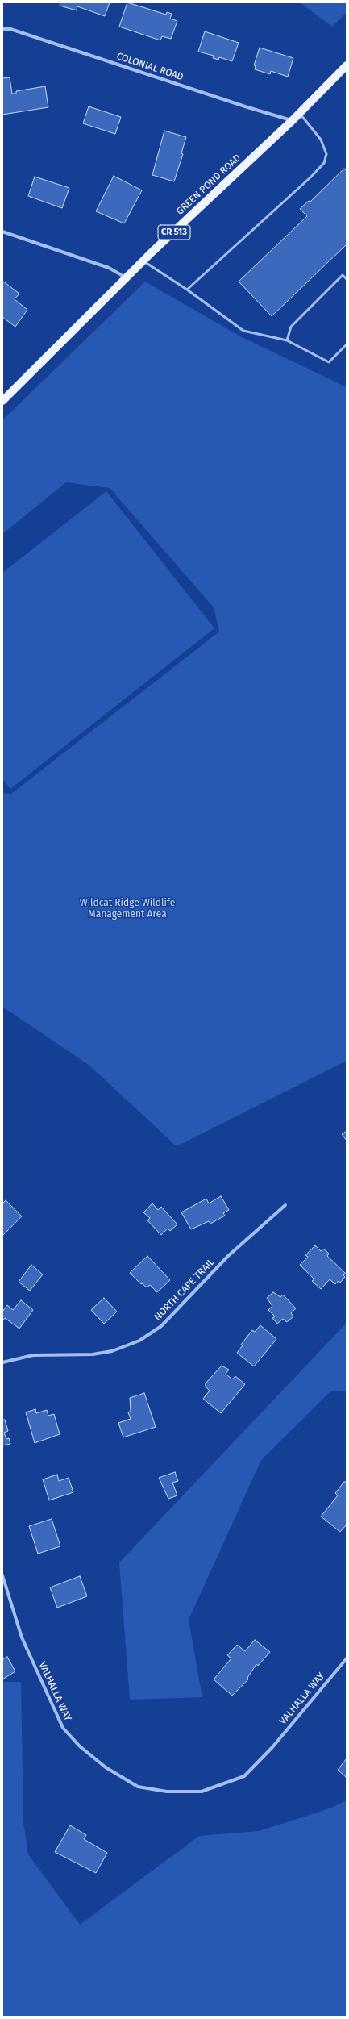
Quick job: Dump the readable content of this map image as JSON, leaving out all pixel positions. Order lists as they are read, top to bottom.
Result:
{
  "streets": {
    "main road": ["GREEN POND ROAD", "CR 513"],
    "street": ["COLONIAL ROAD", "NORTH CAPE TRAIL", "VALHALLA WAY"]
  },
  "crossings": [
    ["COLONIAL ROAD", "GREEN POND ROAD"]
  ],
  "parks": ["Wildcat Ridge Wildlife Management Area"]
}
